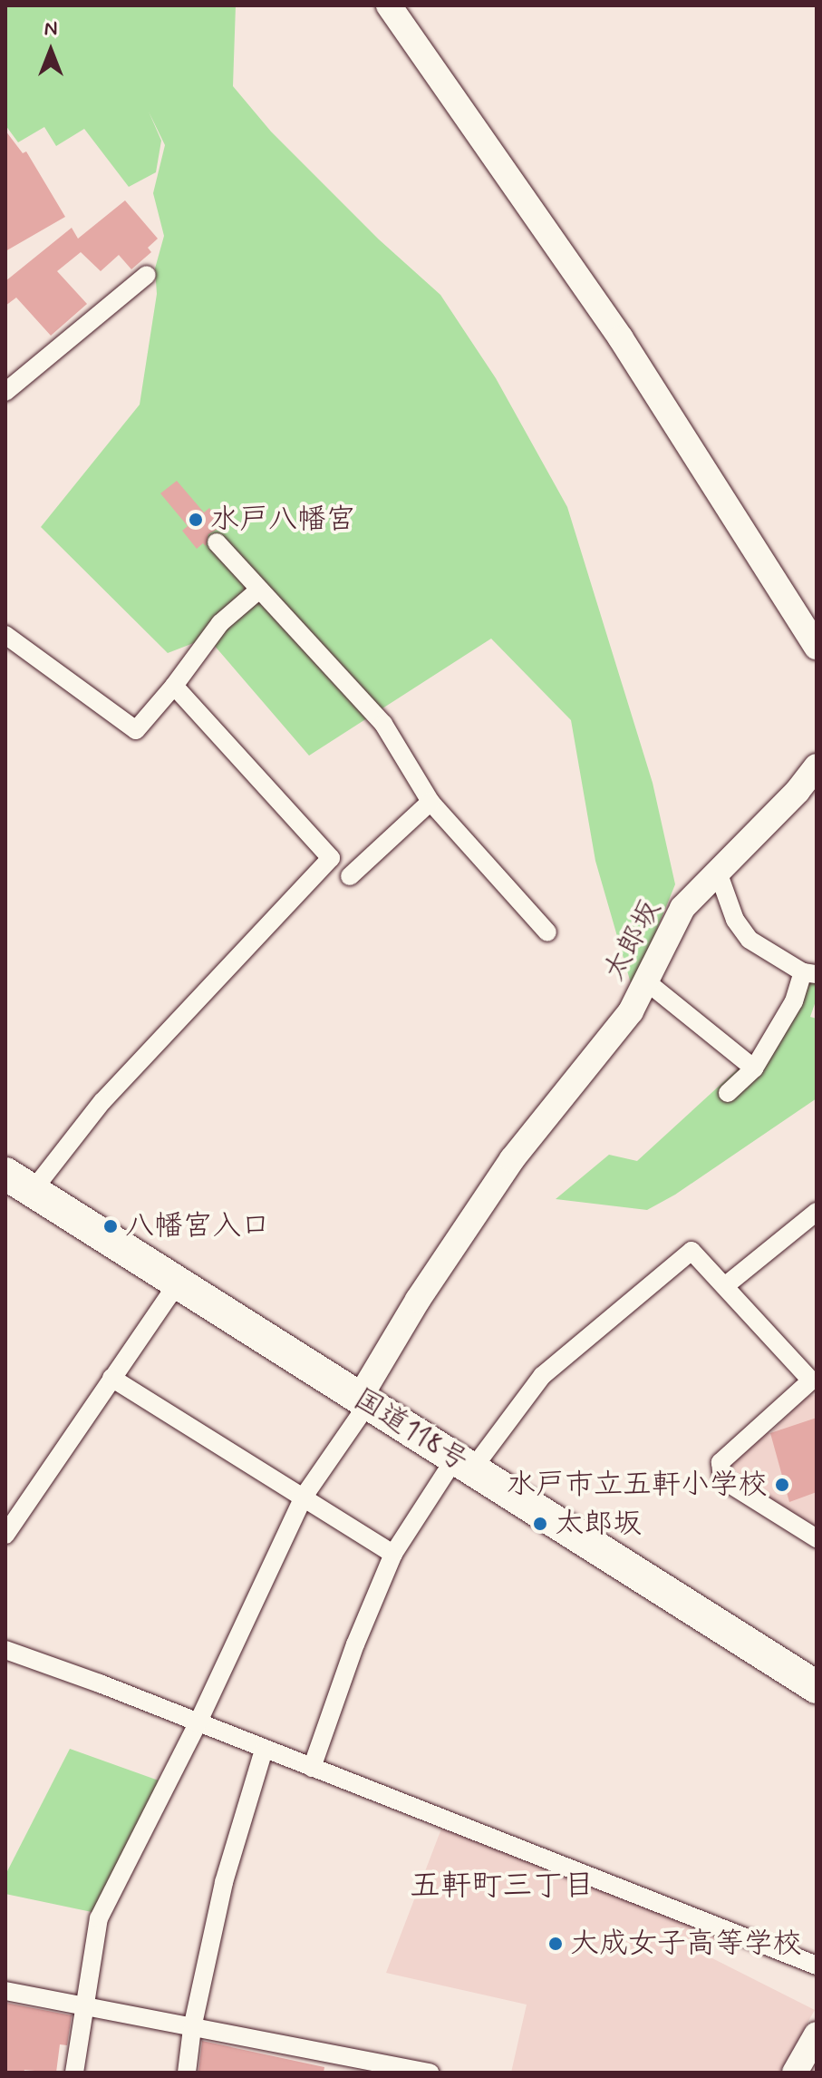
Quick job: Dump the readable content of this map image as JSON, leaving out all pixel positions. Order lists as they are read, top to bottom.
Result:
{
  "streets": {
    "highway": ["国道118号"],
    "street": ["太郎坂"]
  },
  "crossings": [
    ["太郎坂", "国道118号"]
  ],
  "districts": ["五軒町三丁目"],
  "places": [
    "水戸八幡宮",
    "八幡宮入口",
    "水戸市立五軒小学校",
    "太郎坂",
    "大成女子高等学校"
  ],
  "north": "top"
}
